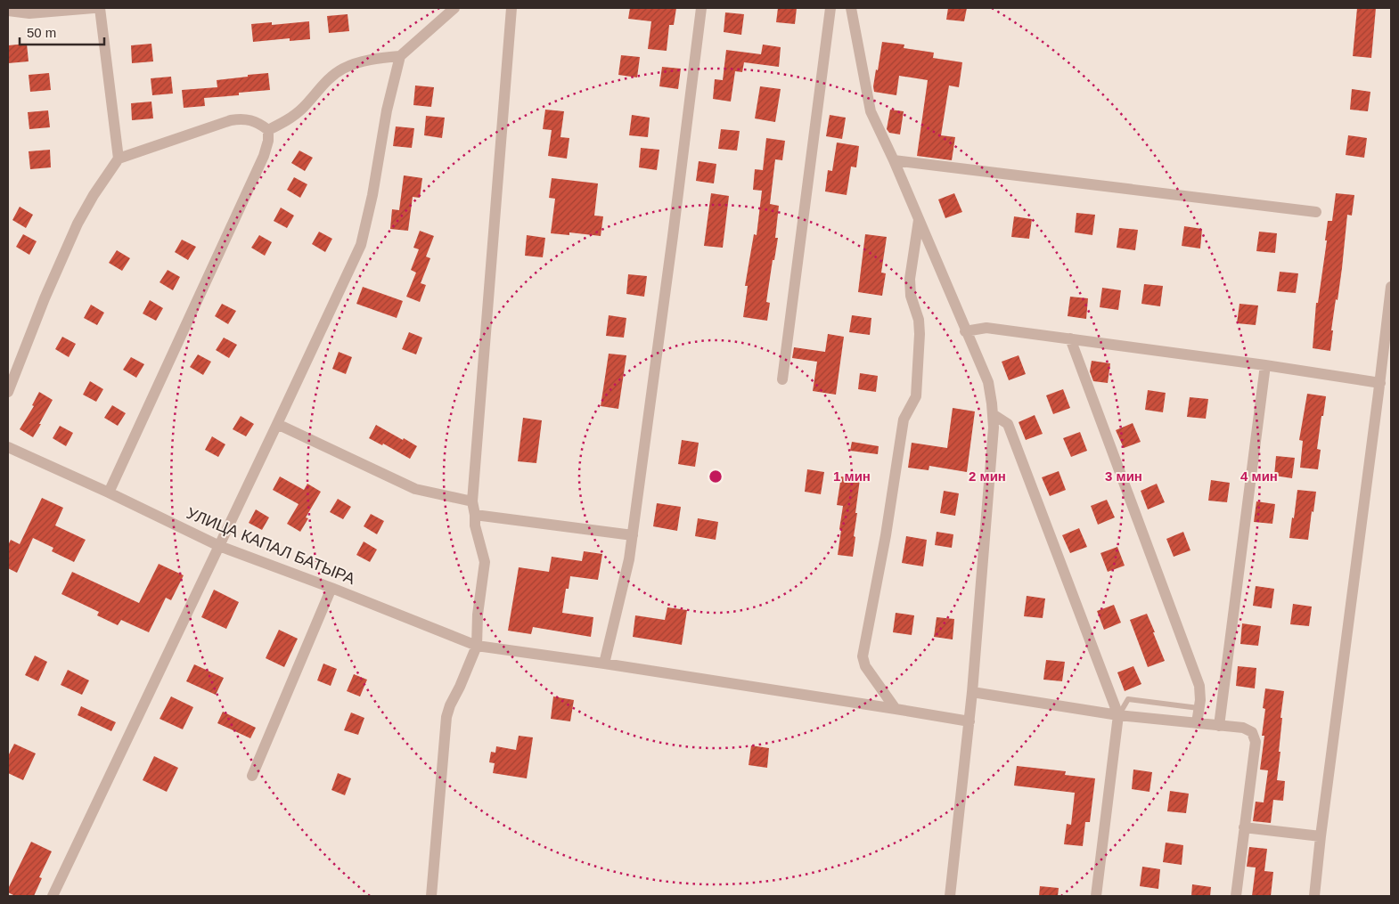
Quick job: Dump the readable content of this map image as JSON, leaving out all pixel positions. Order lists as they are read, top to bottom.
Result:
{
  "streets": {
    "street": ["УЛИЦА КАПАЛ БАТЫРА"]
  },
  "scale_bar": "50 m",
  "rings": [
    "1 мин",
    "2 мин",
    "3 мин",
    "4 мин"
  ]
}
